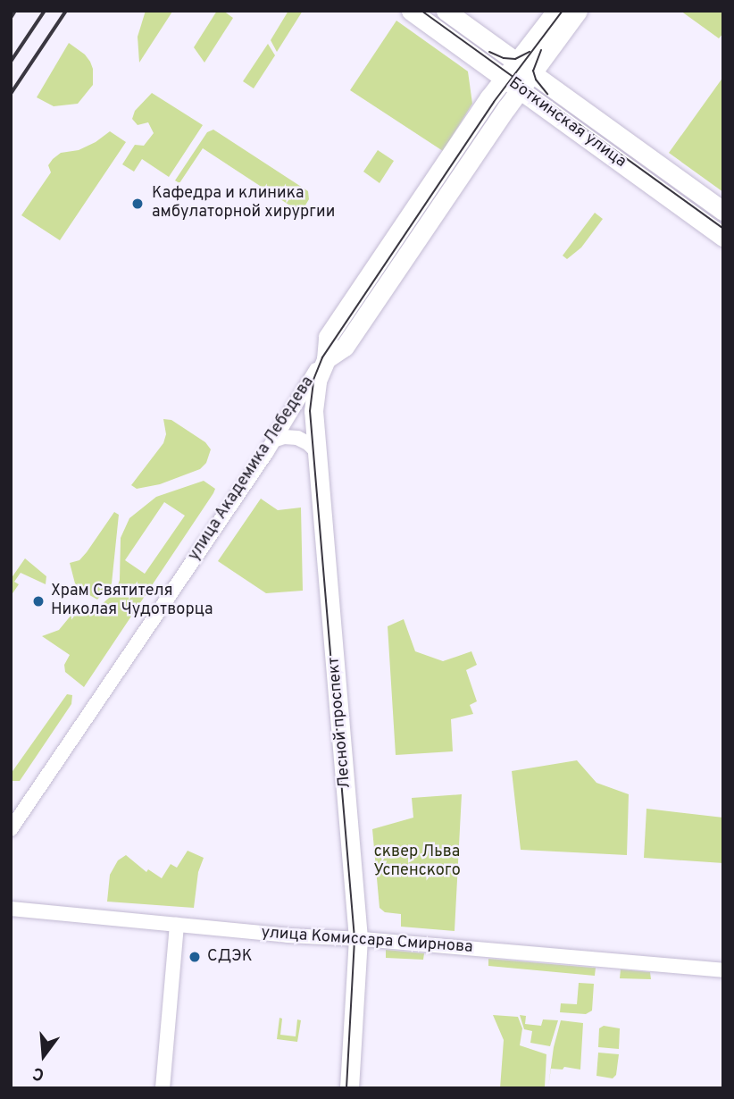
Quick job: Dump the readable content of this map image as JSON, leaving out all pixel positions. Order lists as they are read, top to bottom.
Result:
{
  "streets": {
    "main road": ["Боткинская улица", "улица Академика Лебедева", "Лесной проспект"],
    "street": ["улица Комиссара Смирнова"]
  },
  "crossings": [
    ["Боткинская улица", "улица Академика Лебедева"],
    ["улица Академика Лебедева", "Лесной проспект"],
    ["Лесной проспект", "улица Комиссара Смирнова"]
  ],
  "parks": ["сквер Льва Успенского"],
  "places": ["Кафедра и клиника амбулаторной хирургии", "Храм Святителя Николая Чудотворца", "СДЭК"],
  "north": "bottom"
}
